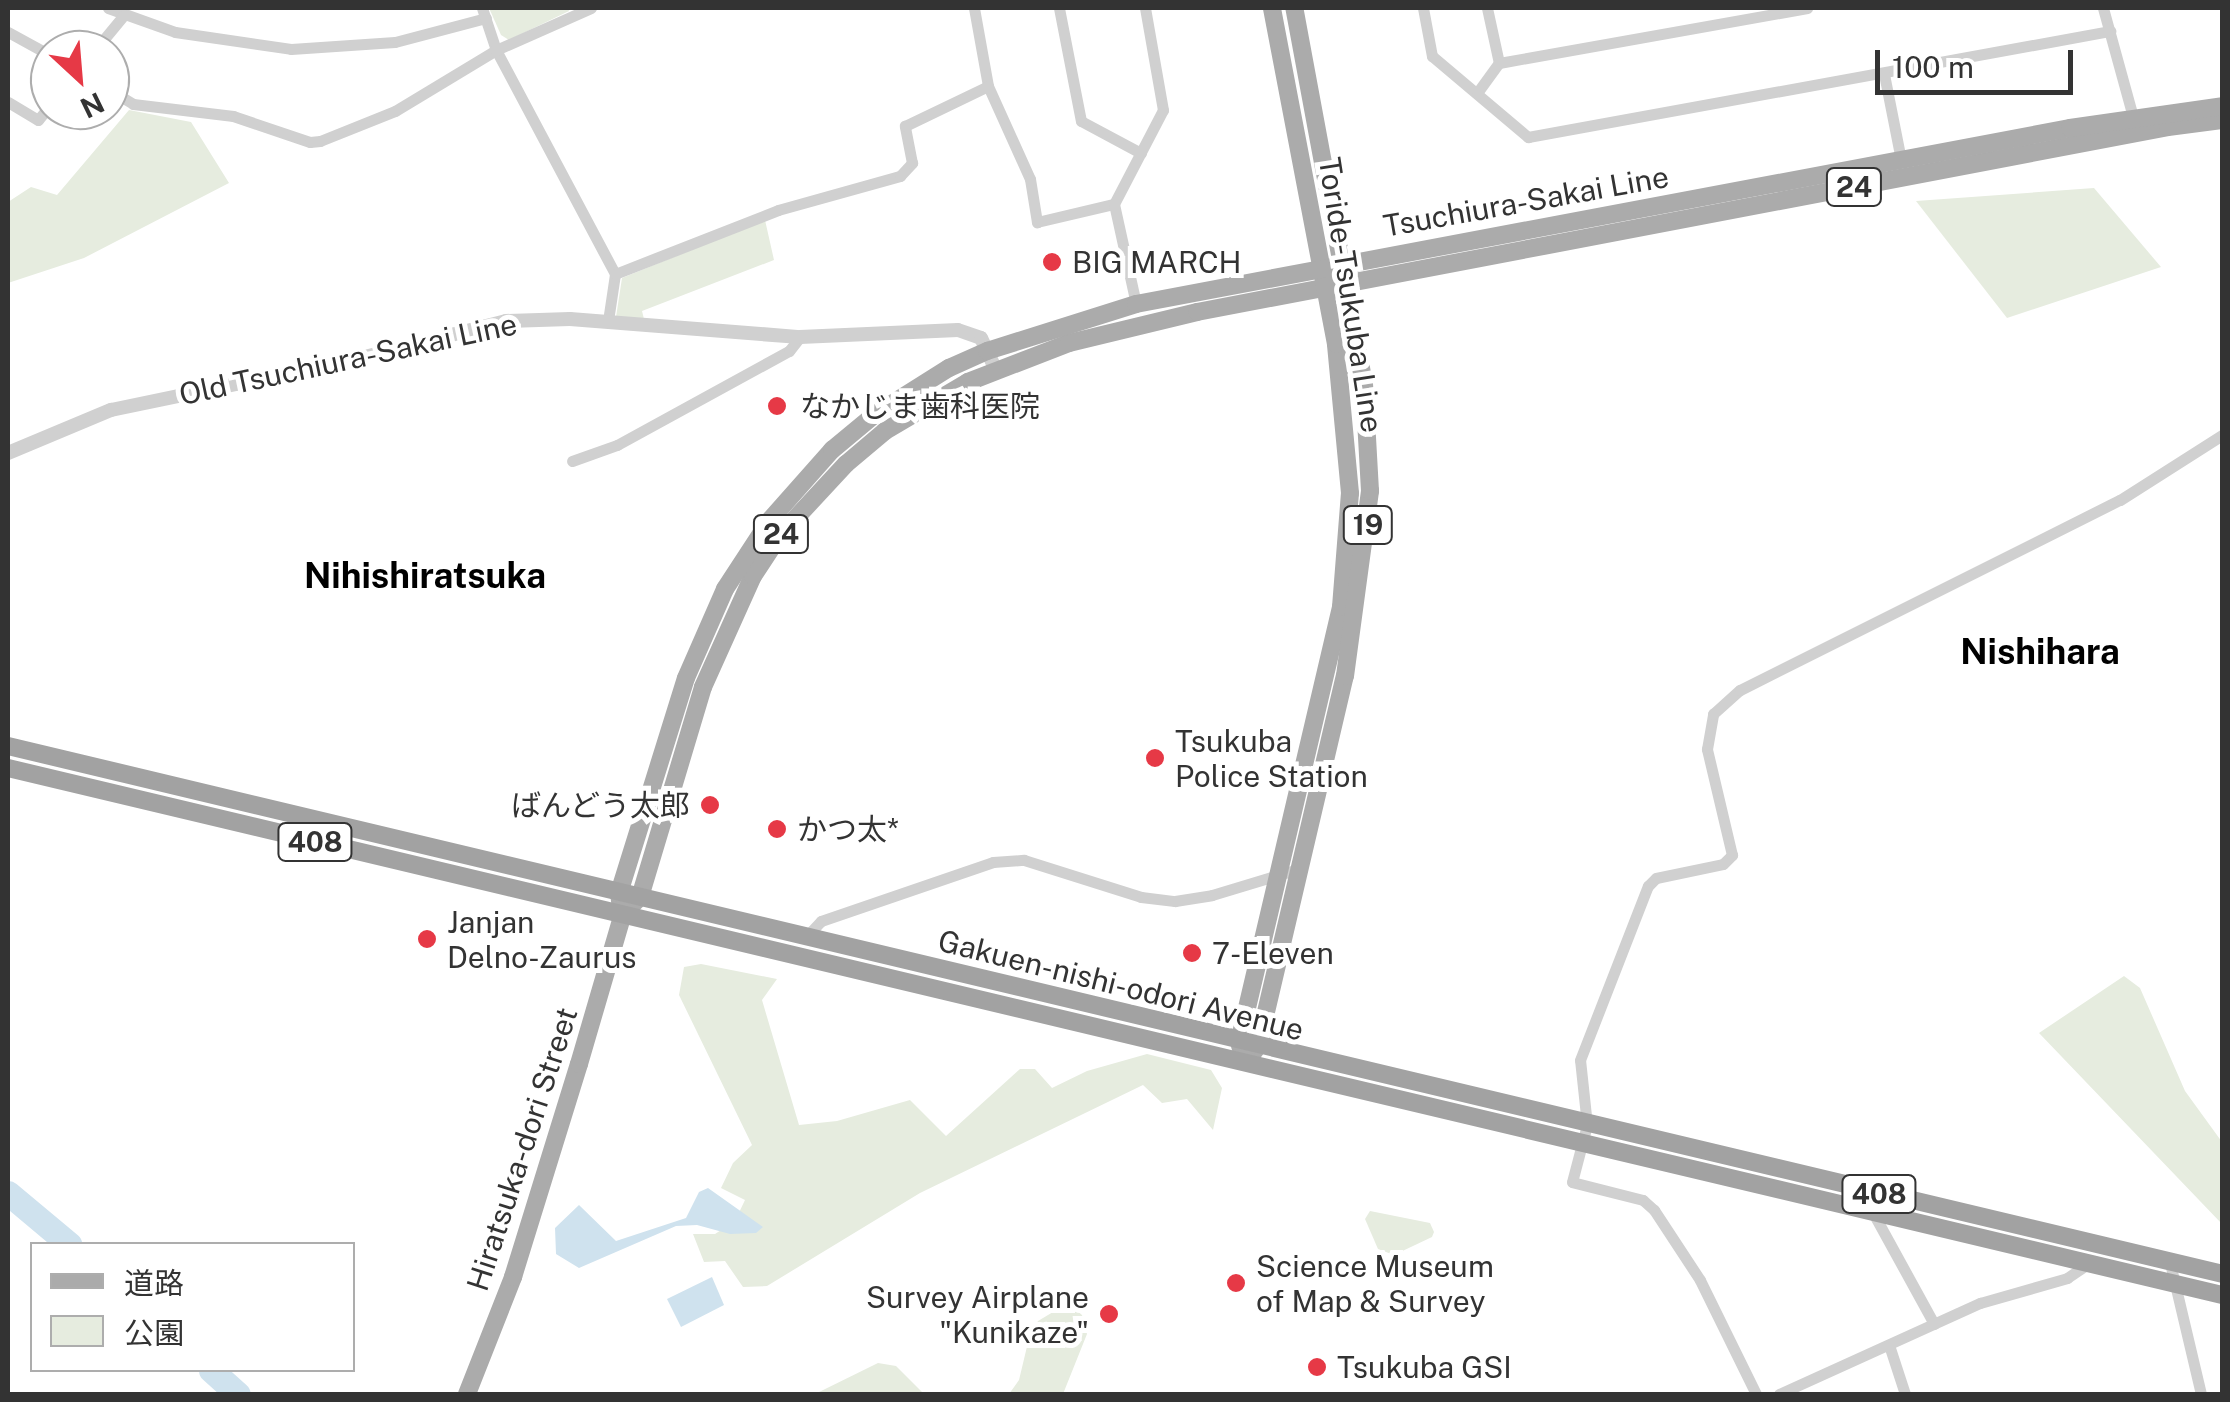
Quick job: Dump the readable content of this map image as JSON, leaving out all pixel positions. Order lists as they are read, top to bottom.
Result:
{
  "streets": {
    "highway": ["408", "Gakuen-nishi-odori Avenue"],
    "main road": [
      "24",
      "Tsuchiura-Sakai Line",
      "Toride-Tsukuba Line",
      "19",
      "Hiratsuka-dori Street"
    ],
    "street": ["Old Tsuchiura-Sakai Line"]
  },
  "crossings": [
    ["Tsuchiura-Sakai Line", "Toride-Tsukuba Line"],
    ["Tsuchiura-Sakai Line", "Old Tsuchiura-Sakai Line"],
    ["Tsuchiura-Sakai Line", "Gakuen-nishi-odori Avenue"],
    ["Tsuchiura-Sakai Line", "Hiratsuka-dori Street"],
    ["Toride-Tsukuba Line", "Gakuen-nishi-odori Avenue"],
    ["Gakuen-nishi-odori Avenue", "Hiratsuka-dori Street"]
  ],
  "districts": ["Nihishiratsuka", "Nishihara"],
  "places": [
    "BIG MARCH",
    "なかじま歯科医院",
    "Tsukuba Police Station",
    "ばんどう太郎",
    "かつ太*",
    "Janjan Delno-Zaurus",
    "7-Eleven",
    "Science Museum of Map & Survey",
    "Survey Airplane \"Kunikaze\"",
    "Tsukuba GSI"
  ],
  "legend": ["道路", "公園"],
  "scale_bar": "100 m",
  "north": "bottom right"
}
